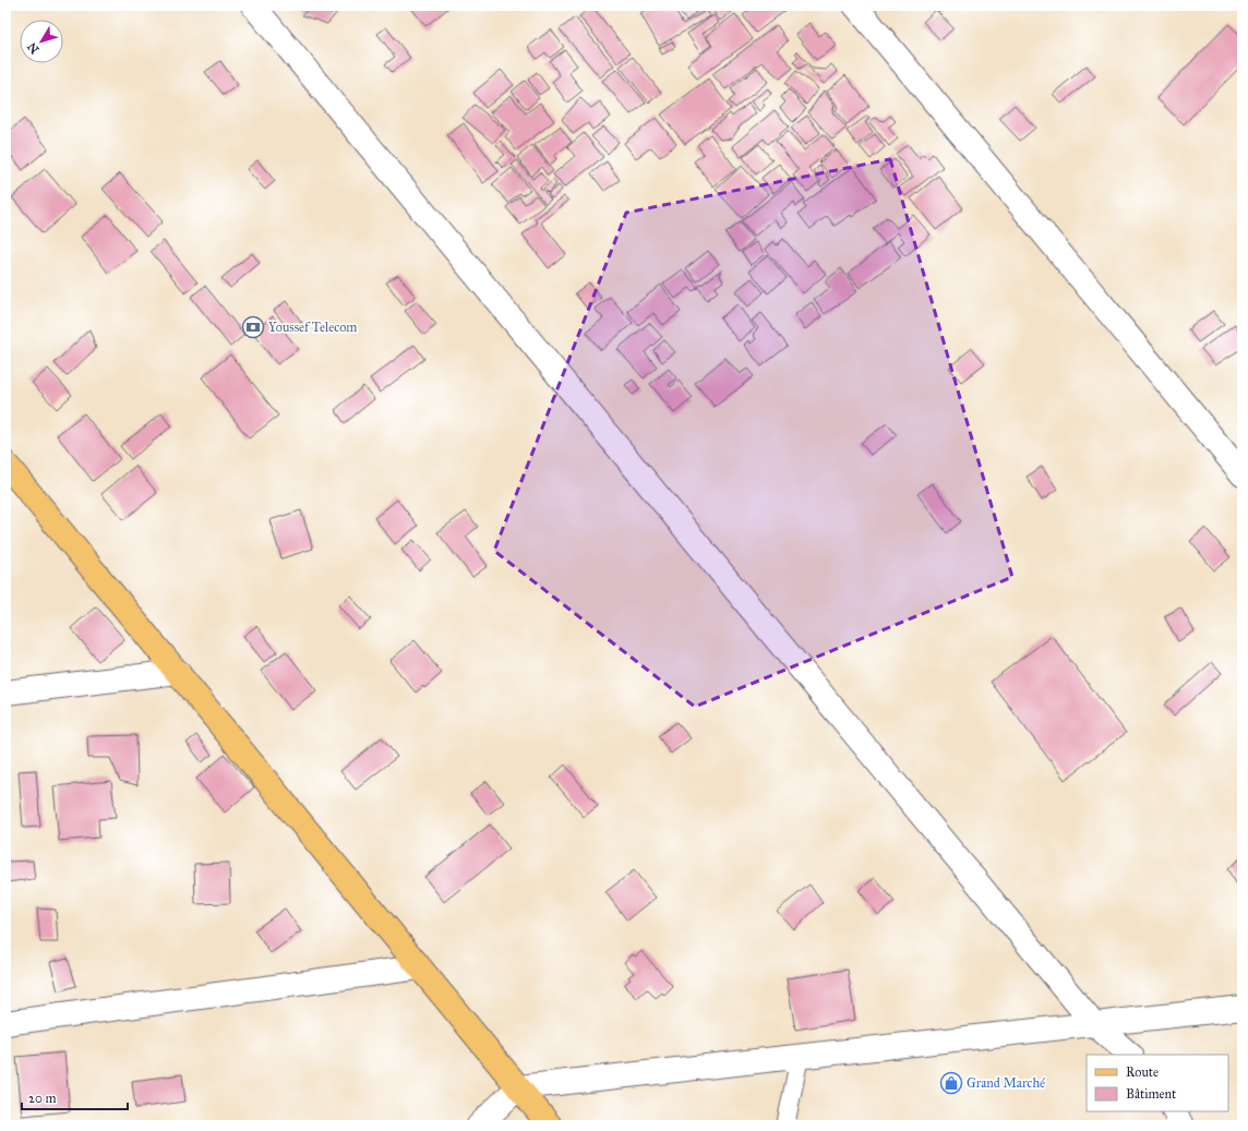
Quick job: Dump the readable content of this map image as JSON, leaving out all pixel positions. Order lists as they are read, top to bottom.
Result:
{
  "places": {
    "bank": ["Youssef Telecom"],
    "shop": ["Grand Marché"]
  },
  "legend": ["Route", "Bâtiment"],
  "scale_bar": "20 m",
  "north": "bottom left"
}
